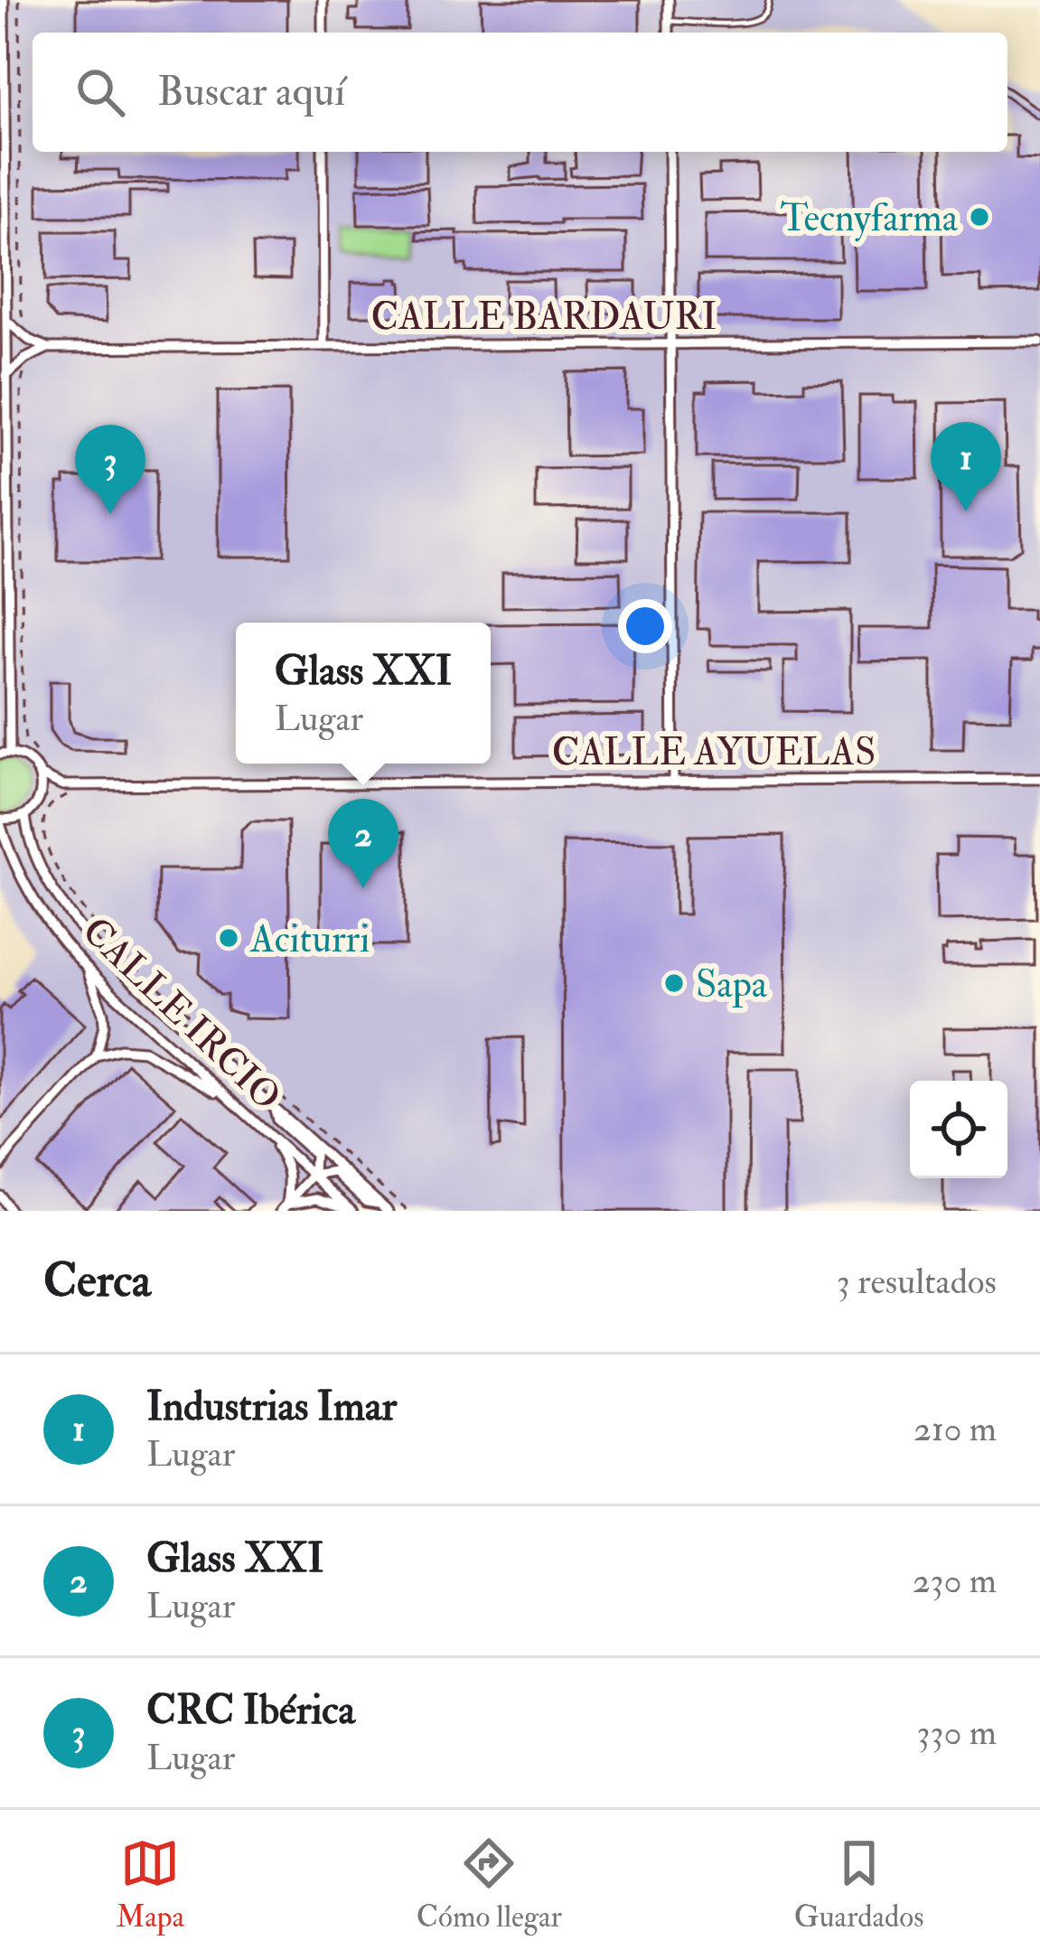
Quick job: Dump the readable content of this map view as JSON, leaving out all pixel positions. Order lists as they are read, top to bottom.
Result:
{
  "streets": {
    "street": ["CALLE BARDAURI", "CALLE AYUELAS", "CALLE IRCIO"]
  },
  "places": ["Tecnyfarma", "Aciturri", "Sapa"],
  "page": {
    "search": "Buscar aquí",
    "pins": ["1", "3", "2"],
    "popup": ["Glass XXI", "Lugar"],
    "heading": ["Cerca", "3 resultados"],
    "list": [
      {
        "mark": "1",
        "name": "Industrias Imar",
        "note": "Lugar",
        "value": "210 m"
      },
      {
        "mark": "2",
        "name": "Glass XXI",
        "note": "Lugar",
        "value": "230 m"
      },
      {
        "mark": "3",
        "name": "CRC Ibérica",
        "note": "Lugar",
        "value": "330 m"
      }
    ],
    "nav": ["Mapa", "Cómo llegar", "Guardados"]
  }
}
